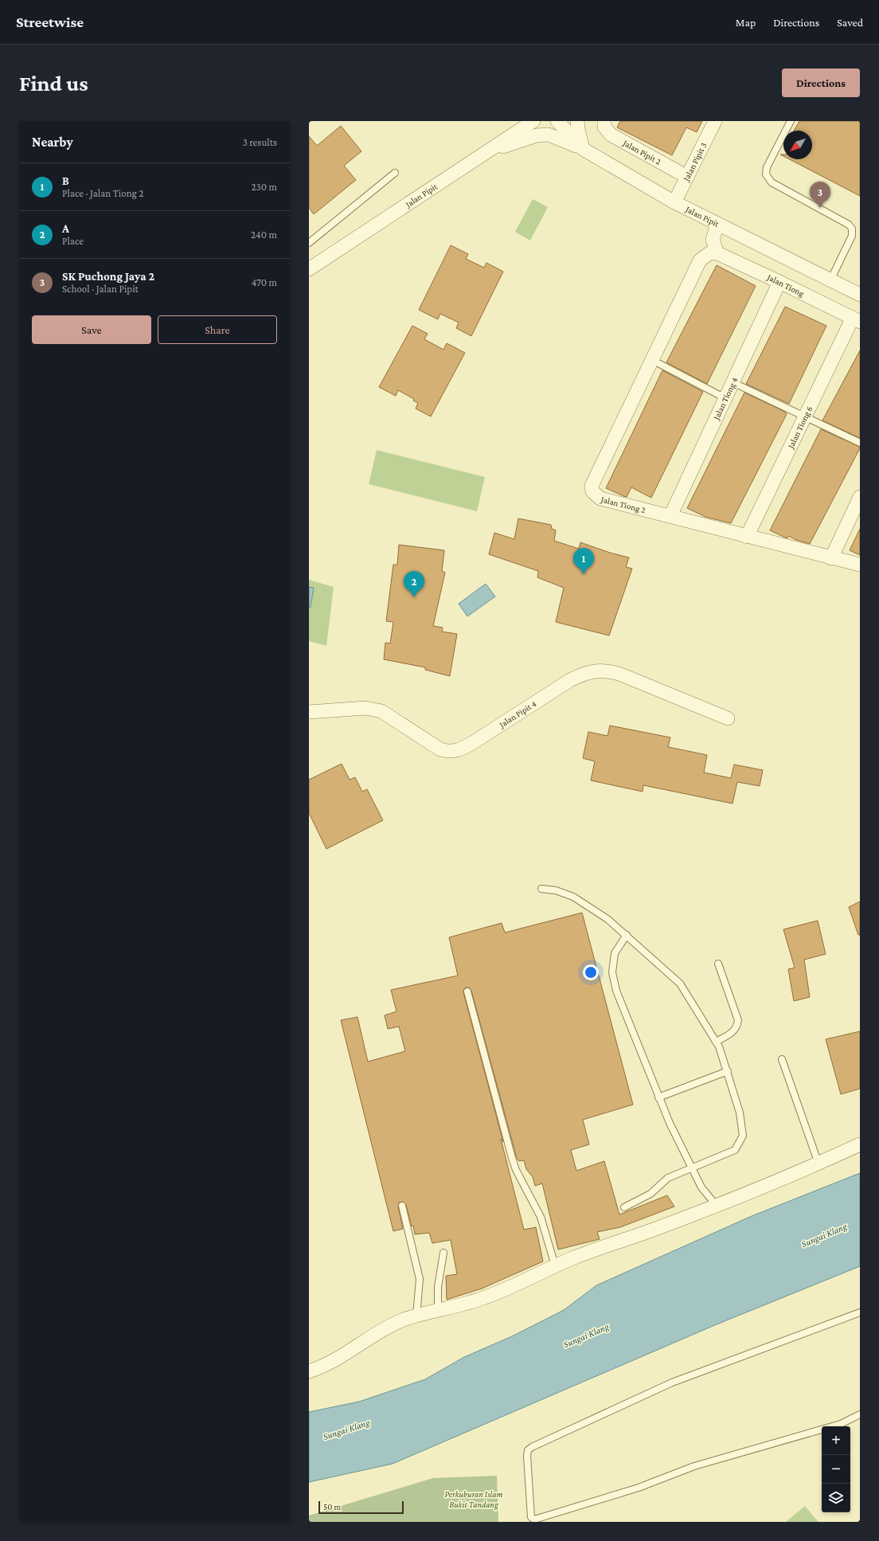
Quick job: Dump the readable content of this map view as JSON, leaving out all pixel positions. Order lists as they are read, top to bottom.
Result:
{
  "streets": {
    "street": [
      "Jalan Pipit 2",
      "Jalan Pipit 3",
      "Jalan Pipit",
      "Jalan Tiong",
      "Jalan Tiong 4",
      "Jalan Tiong 6",
      "Jalan Tiong 2",
      "Jalan Pipit 4"
    ]
  },
  "crossings": [
    ["Jalan Pipit 2", "Jalan Pipit 3"],
    ["Jalan Pipit 3", "Jalan Pipit"],
    ["Jalan Tiong", "Jalan Tiong 4"],
    ["Jalan Tiong", "Jalan Tiong 6"],
    ["Jalan Tiong", "Jalan Tiong 2"],
    ["Jalan Tiong 4", "Jalan Tiong 2"],
    ["Jalan Tiong 6", "Jalan Tiong 2"]
  ],
  "water": ["Sungai Klang"],
  "parks": ["Perkuburan Islam Bukit Tandang"],
  "scale_bar": "50 m",
  "north": "bottom left",
  "page": {
    "header": "Streetwise",
    "nav": ["Map", "Directions", "Saved"],
    "buttons": [
      "Directions",
      ["Save", "Share"]
    ],
    "title": "Find us",
    "heading": ["Nearby", "3 results"],
    "list": [
      {
        "mark": "1",
        "name": "B",
        "note": "Place · Jalan Tiong 2",
        "value": "230 m"
      },
      {
        "mark": "2",
        "name": "A",
        "note": "Place",
        "value": "240 m"
      },
      {
        "mark": "3",
        "name": "SK Puchong Jaya 2",
        "note": "School · Jalan Pipit",
        "value": "470 m"
      }
    ],
    "pins": ["3", "1", "2"],
    "map_buttons": ["+", "−"],
    "scale": "50 m"
  }
}
